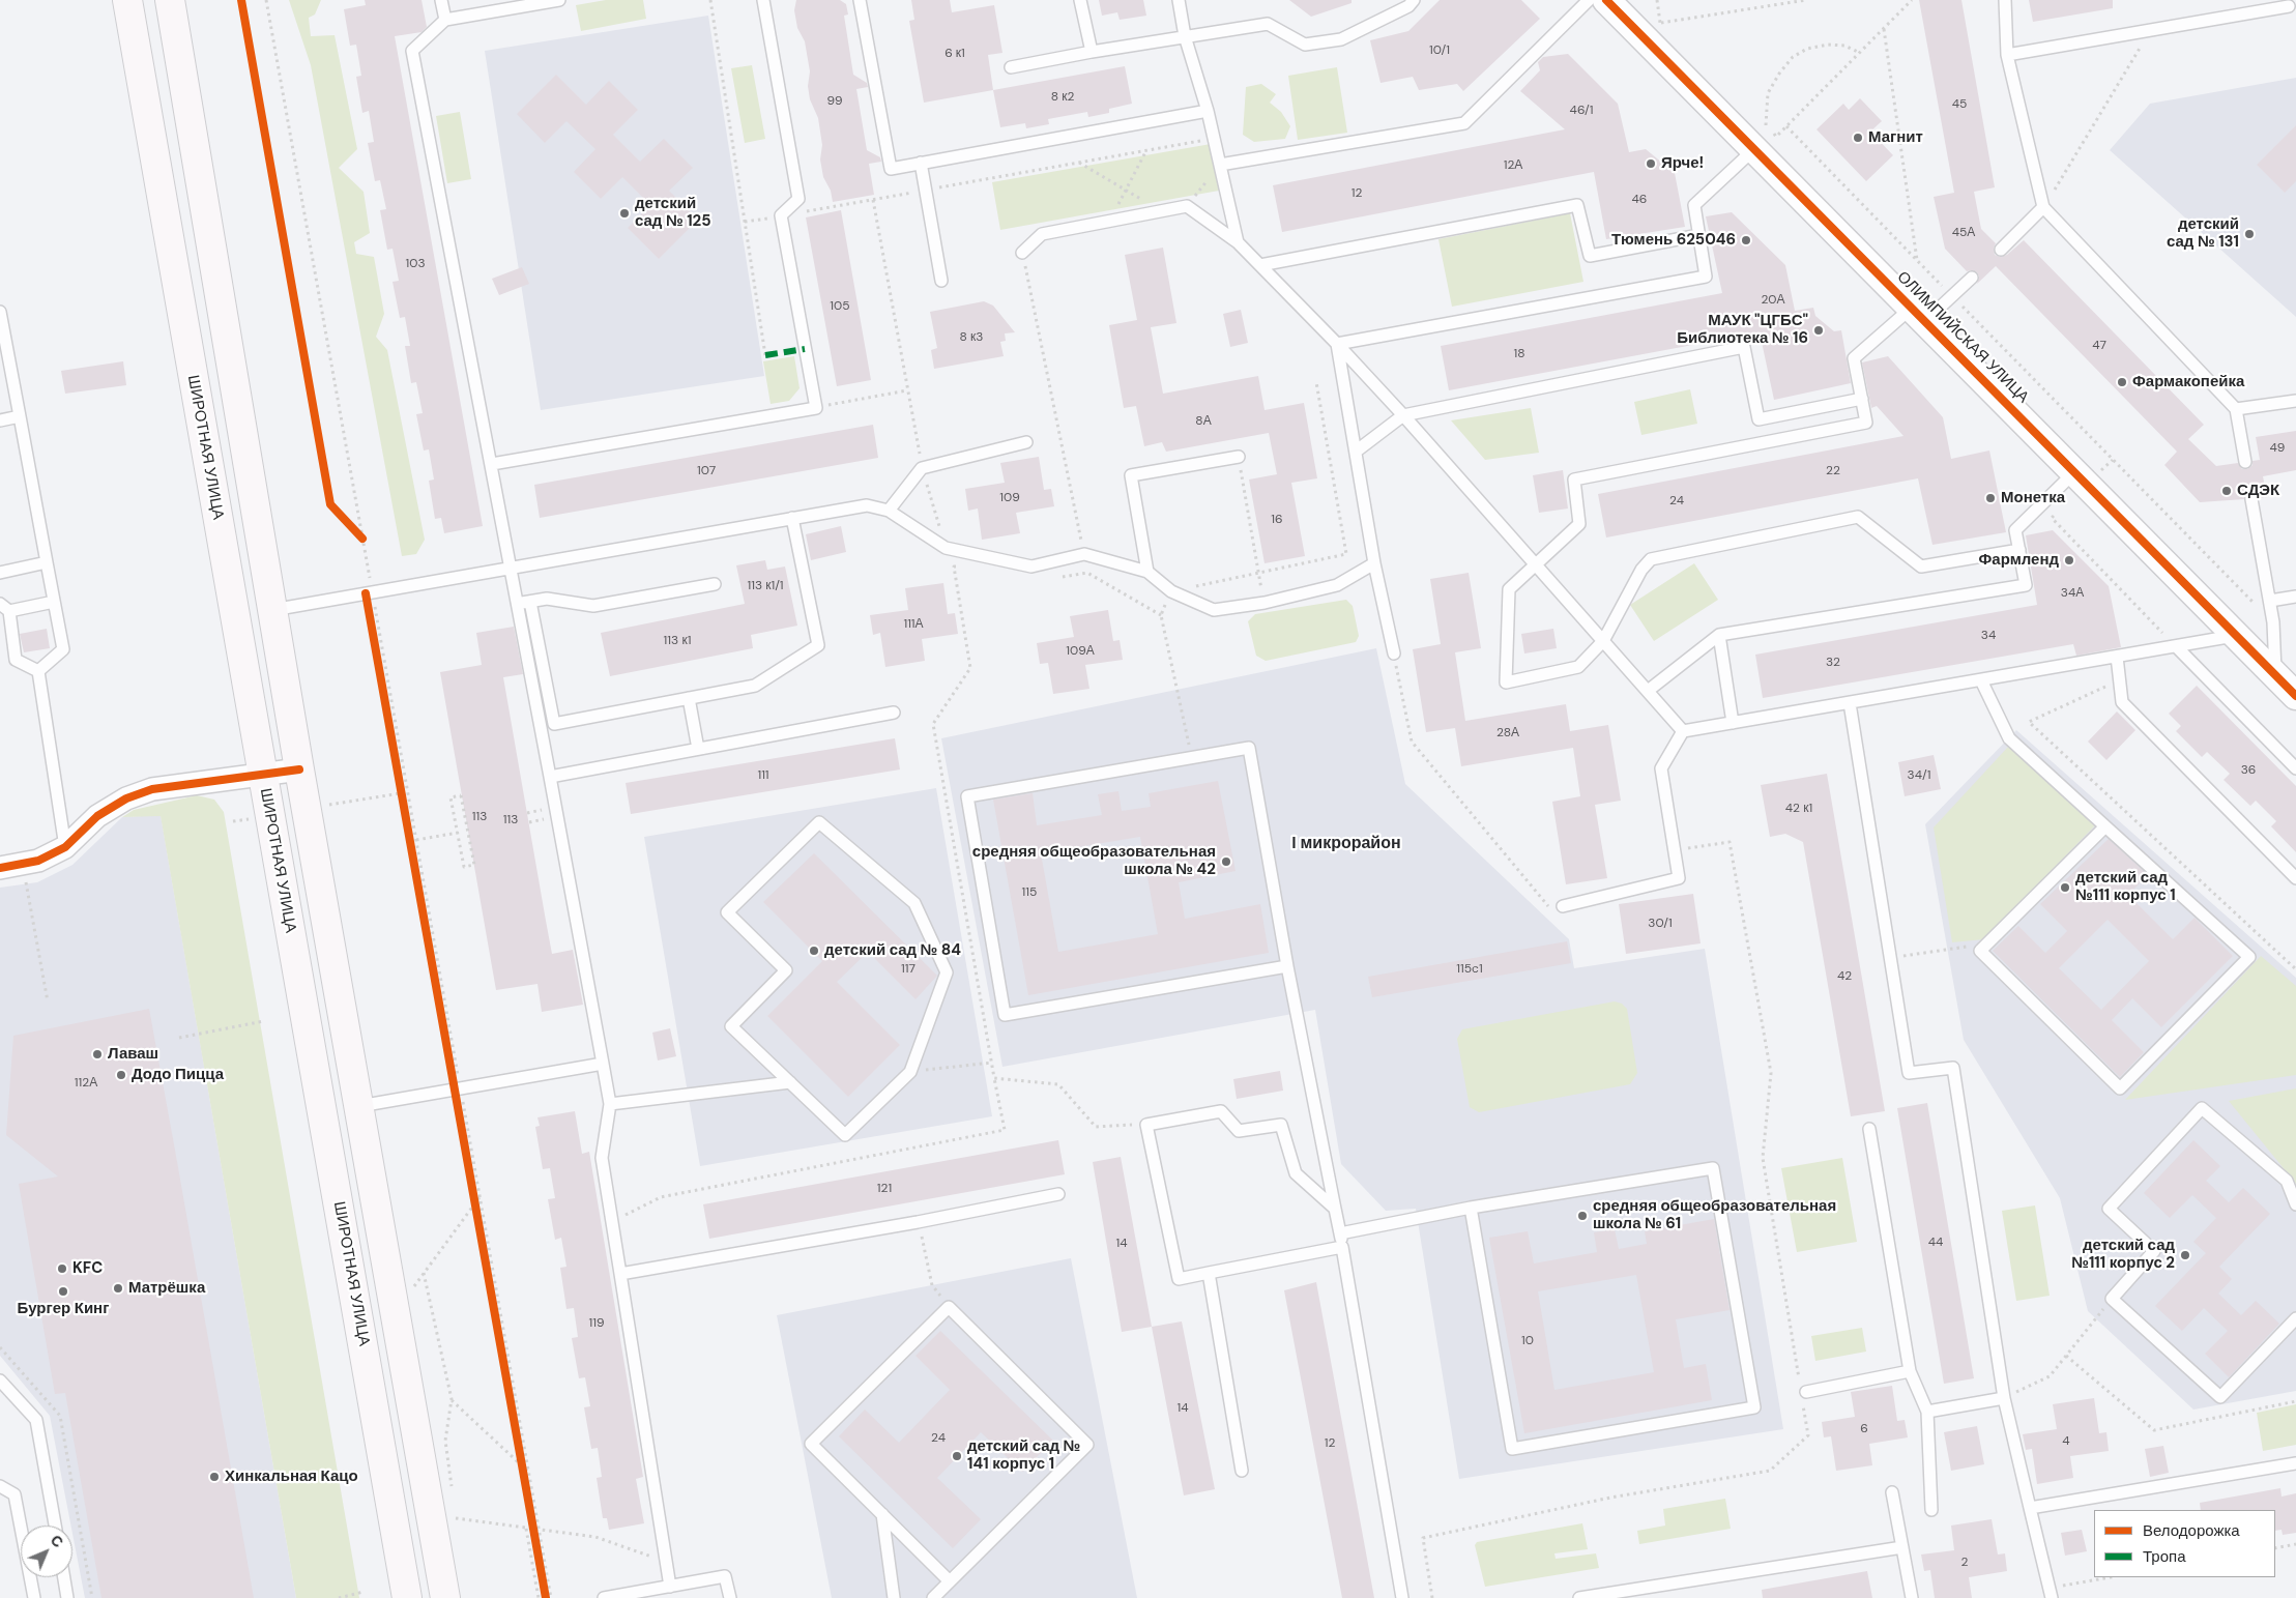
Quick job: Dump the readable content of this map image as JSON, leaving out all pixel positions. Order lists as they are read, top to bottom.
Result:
{
  "streets": {
    "main road": ["ШИРОТНАЯ УЛИЦА"],
    "street": ["ОЛИМПИЙСКАЯ УЛИЦА"]
  },
  "districts": ["I микрорайон"],
  "places": [
    "Магнит",
    "Ярче!",
    "детский сад № 125",
    "детский сад № 131",
    "Тюмень 625046",
    "МАУК \"ЦГБС\" Библиотека № 16",
    "Фармакопейка",
    "СДЭК",
    "Монетка",
    "Фармленд",
    "средняя общеобразовательная школа № 42",
    "детский сад №111 корпус 1",
    "детский сад № 84",
    "Лаваш",
    "Додо Пицца",
    "средняя общеобразовательная школа № 61",
    "детский сад №111 корпус 2",
    "KFC",
    "Матрёшка",
    "Бургер Кинг",
    "детский сад № 141 корпус 1",
    "Хинкальная Кацо"
  ],
  "house_numbers": [
    "10/1",
    "6 к1",
    "8 к2",
    "99",
    "45",
    "46/1",
    "12А",
    "12",
    "46",
    "45А",
    "103",
    "20А",
    "105",
    "8 к3",
    "47",
    "18",
    "8А",
    "49",
    "107",
    "22",
    "109",
    "24",
    "16",
    "113 к1/1",
    "34А",
    "111А",
    "34",
    "113 к1",
    "109А",
    "32",
    "28А",
    "36",
    "111",
    "34/1",
    "42 к1",
    "113",
    "113",
    "115",
    "30/1",
    "117",
    "115c1",
    "42",
    "112А",
    "121",
    "44",
    "14",
    "119",
    "10",
    "14",
    "6",
    "24",
    "4",
    "12",
    "2"
  ],
  "legend": ["Велодорожка", "Тропа"],
  "north": "top right"
}
